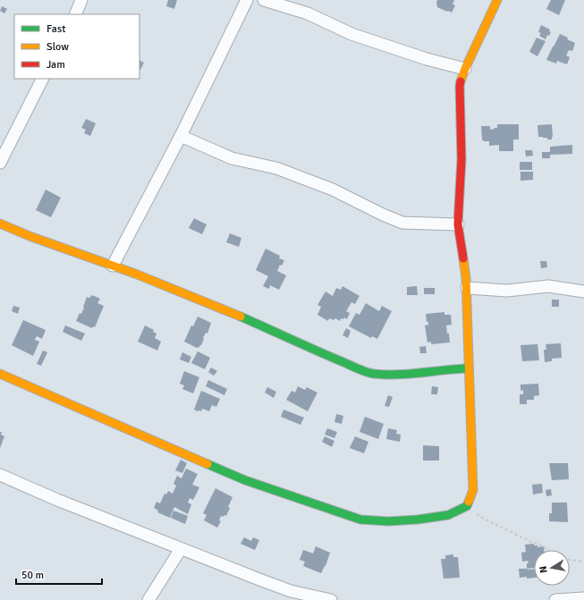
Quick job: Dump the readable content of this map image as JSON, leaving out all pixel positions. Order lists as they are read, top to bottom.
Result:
{
  "legend": ["Fast", "Slow", "Jam"],
  "scale_bar": "50 m",
  "north": "left"
}
